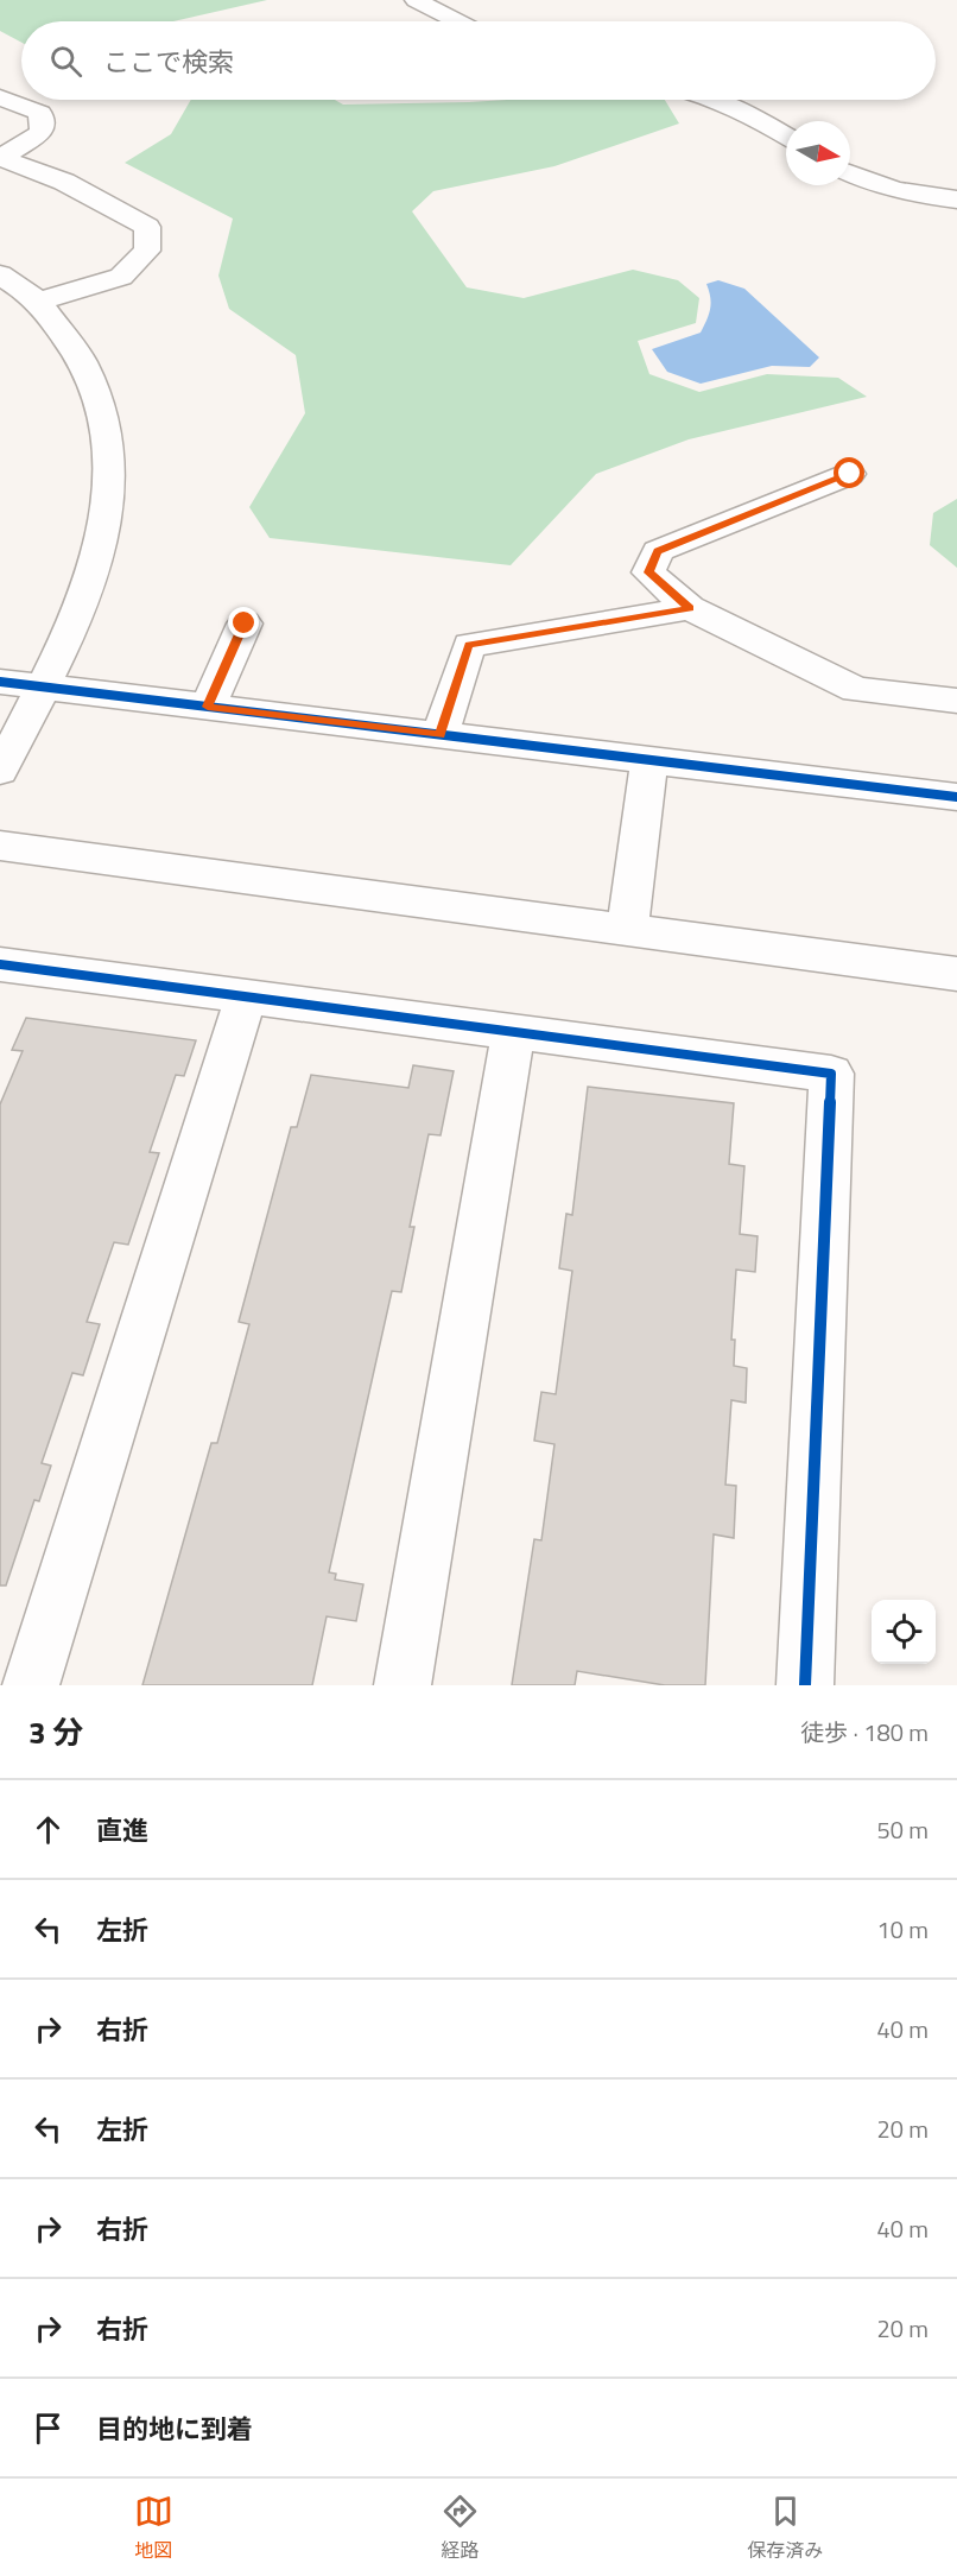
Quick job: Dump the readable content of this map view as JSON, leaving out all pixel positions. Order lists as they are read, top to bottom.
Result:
{
  "north": "right",
  "page": {
    "search": "ここで検索",
    "heading": ["3 分", "徒歩 · 180 m"],
    "list": [
      ["直進", "50 m"],
      ["左折", "10 m"],
      ["右折", "40 m"],
      ["左折", "20 m"],
      ["右折", "40 m"],
      ["右折", "20 m"],
      "目的地に到着"
    ],
    "nav": ["地図", "経路", "保存済み"]
  }
}
